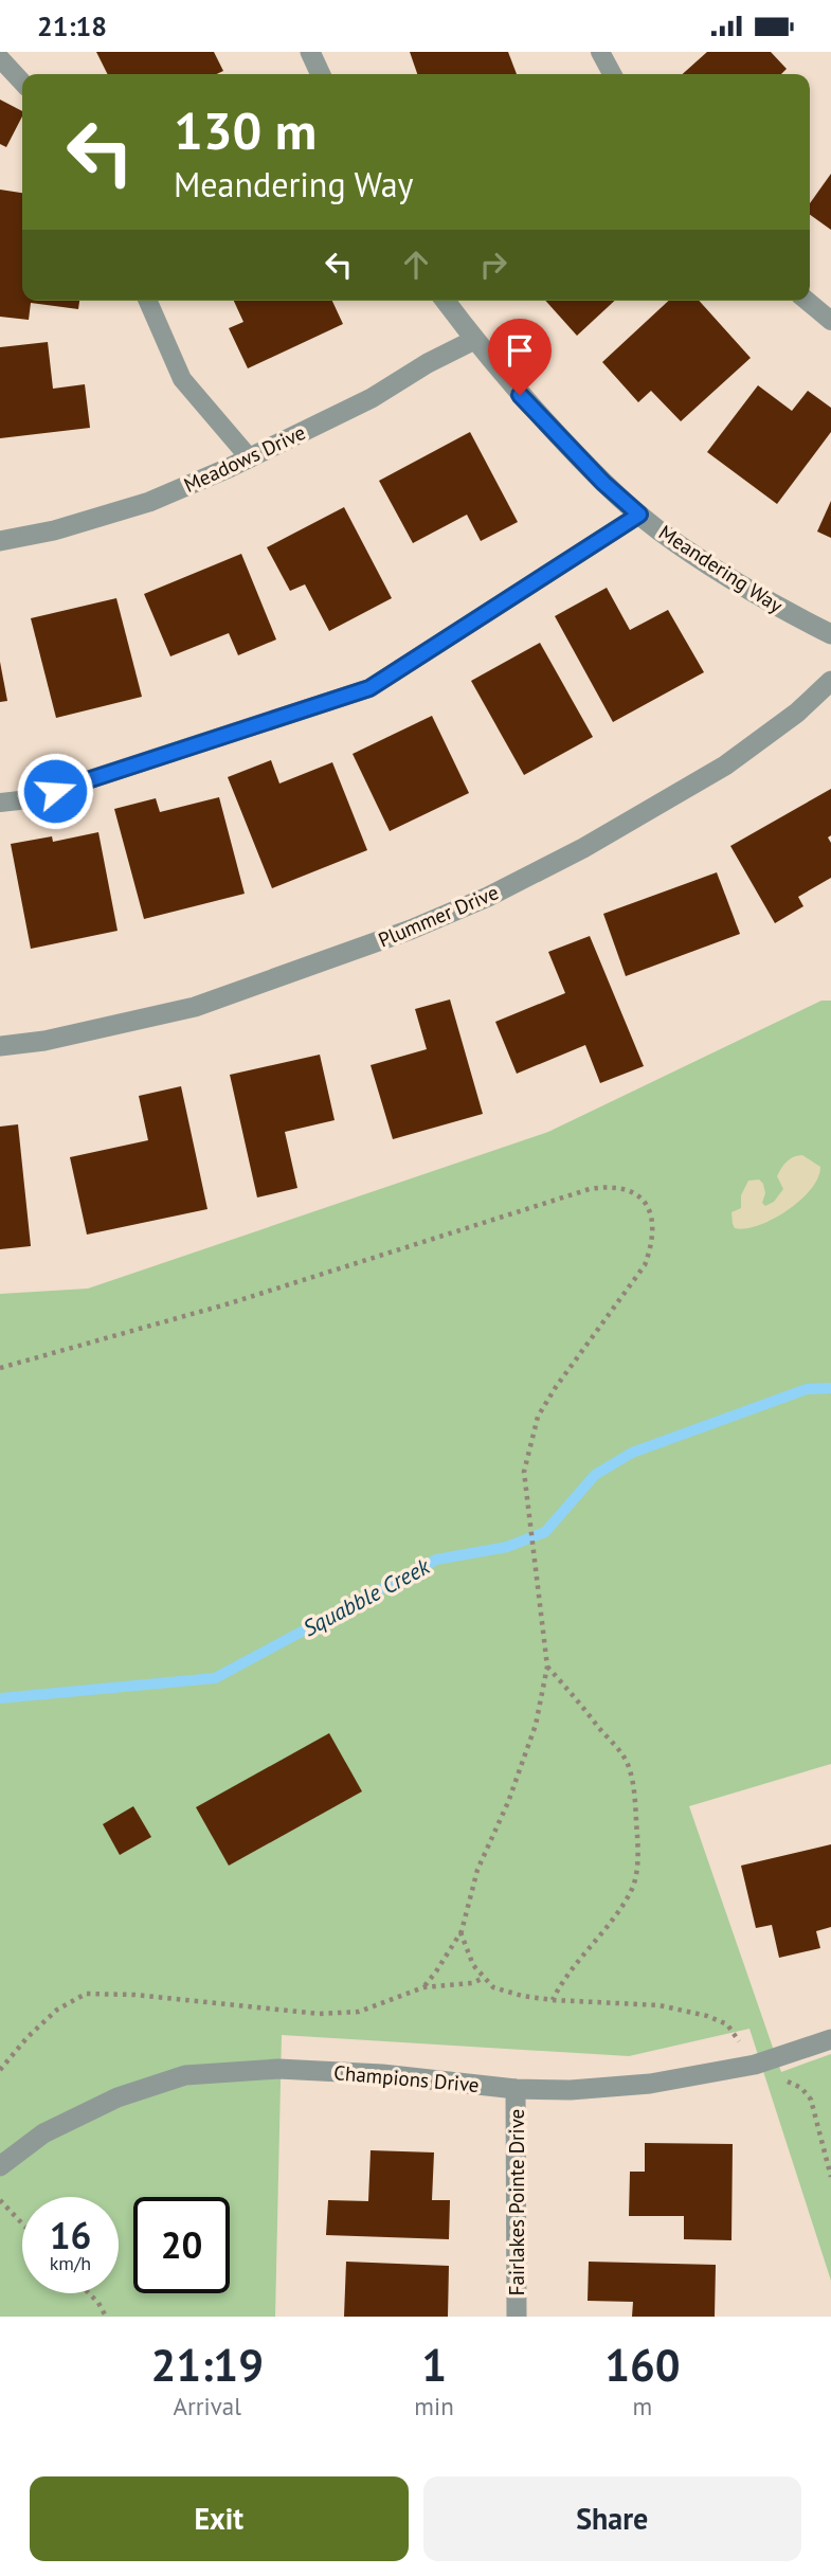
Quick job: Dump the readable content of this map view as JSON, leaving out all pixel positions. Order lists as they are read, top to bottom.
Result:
{
  "streets": {
    "street": [
      "Meadows Drive",
      "Meandering Way",
      "Plummer Drive",
      "Champions Drive",
      "Fairlakes Pointe Drive"
    ]
  },
  "crossings": [
    ["Meadows Drive", "Meandering Way"],
    ["Champions Drive", "Fairlakes Pointe Drive"]
  ],
  "water": ["Squabble Creek"],
  "page": {
    "status": "21:18",
    "turn": ["130 m", "Meandering Way"],
    "speed": "16 km/h",
    "limit": "20",
    "eta": [
      "21:19",
      "Arrival",
      "1",
      "min",
      "160",
      "m"
    ],
    "buttons": ["Exit", "Share"]
  }
}
